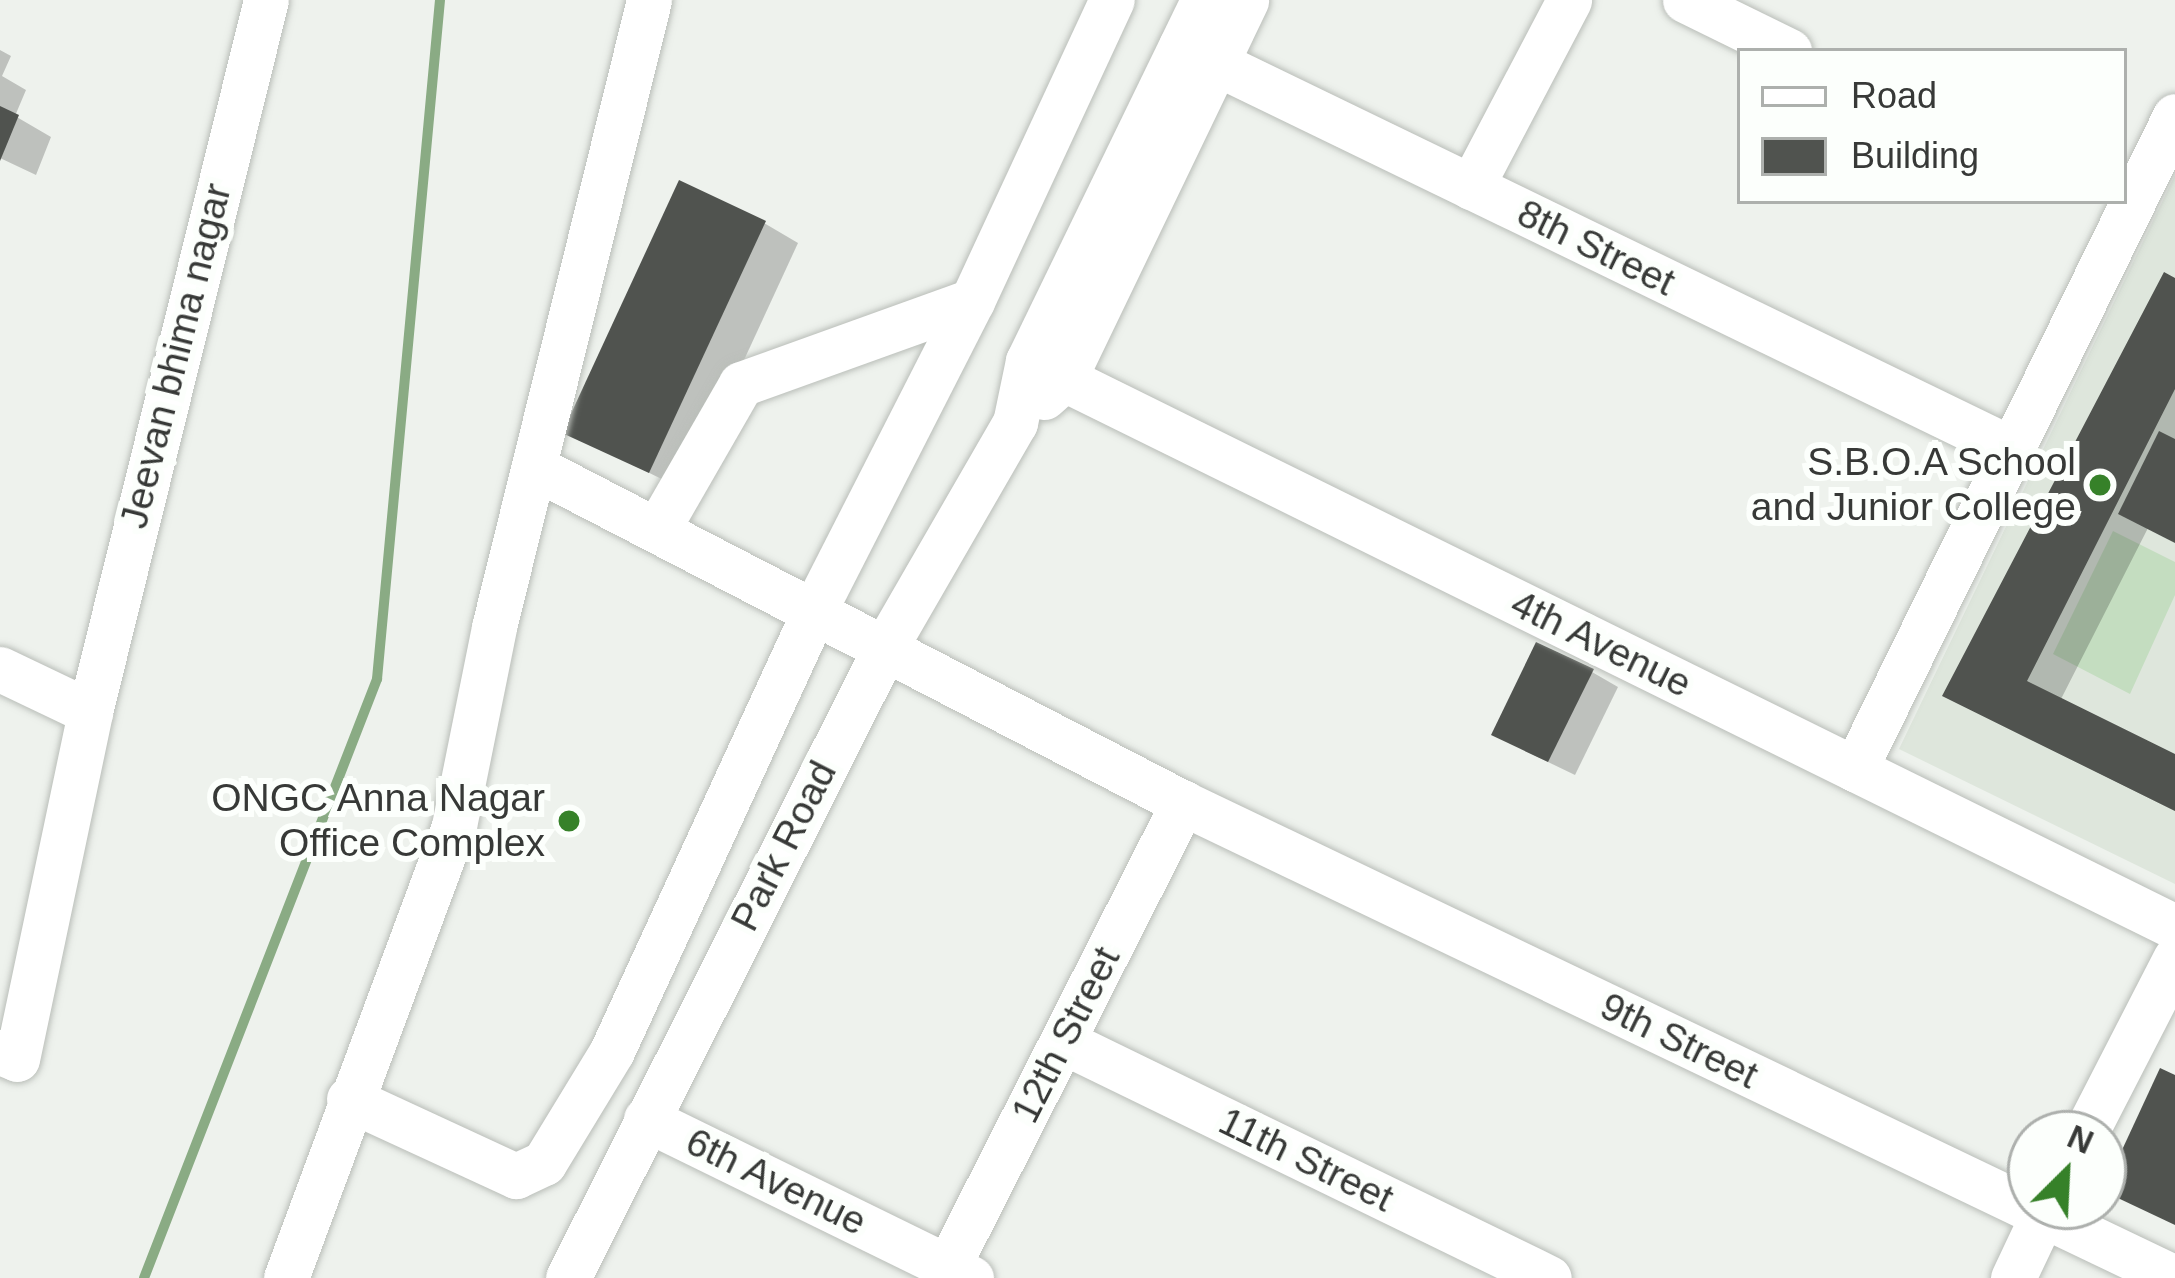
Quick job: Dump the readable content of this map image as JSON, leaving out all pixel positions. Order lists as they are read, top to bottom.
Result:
{
  "streets": {
    "street": [
      "8th Street",
      "Jeevan bhima nagar",
      "4th Avenue",
      "Park Road",
      "12th Street",
      "9th Street",
      "11th Street",
      "6th Avenue"
    ]
  },
  "crossings": [
    ["8th Street", "Park Road"],
    ["4th Avenue", "Park Road"],
    ["Park Road", "9th Street"],
    ["Park Road", "6th Avenue"],
    ["12th Street", "9th Street"],
    ["12th Street", "11th Street"],
    ["12th Street", "6th Avenue"]
  ],
  "places": ["S.B.O.A School and Junior College", "ONGC Anna Nagar Office Complex"],
  "legend": ["Road", "Building"],
  "north": "top right"
}
